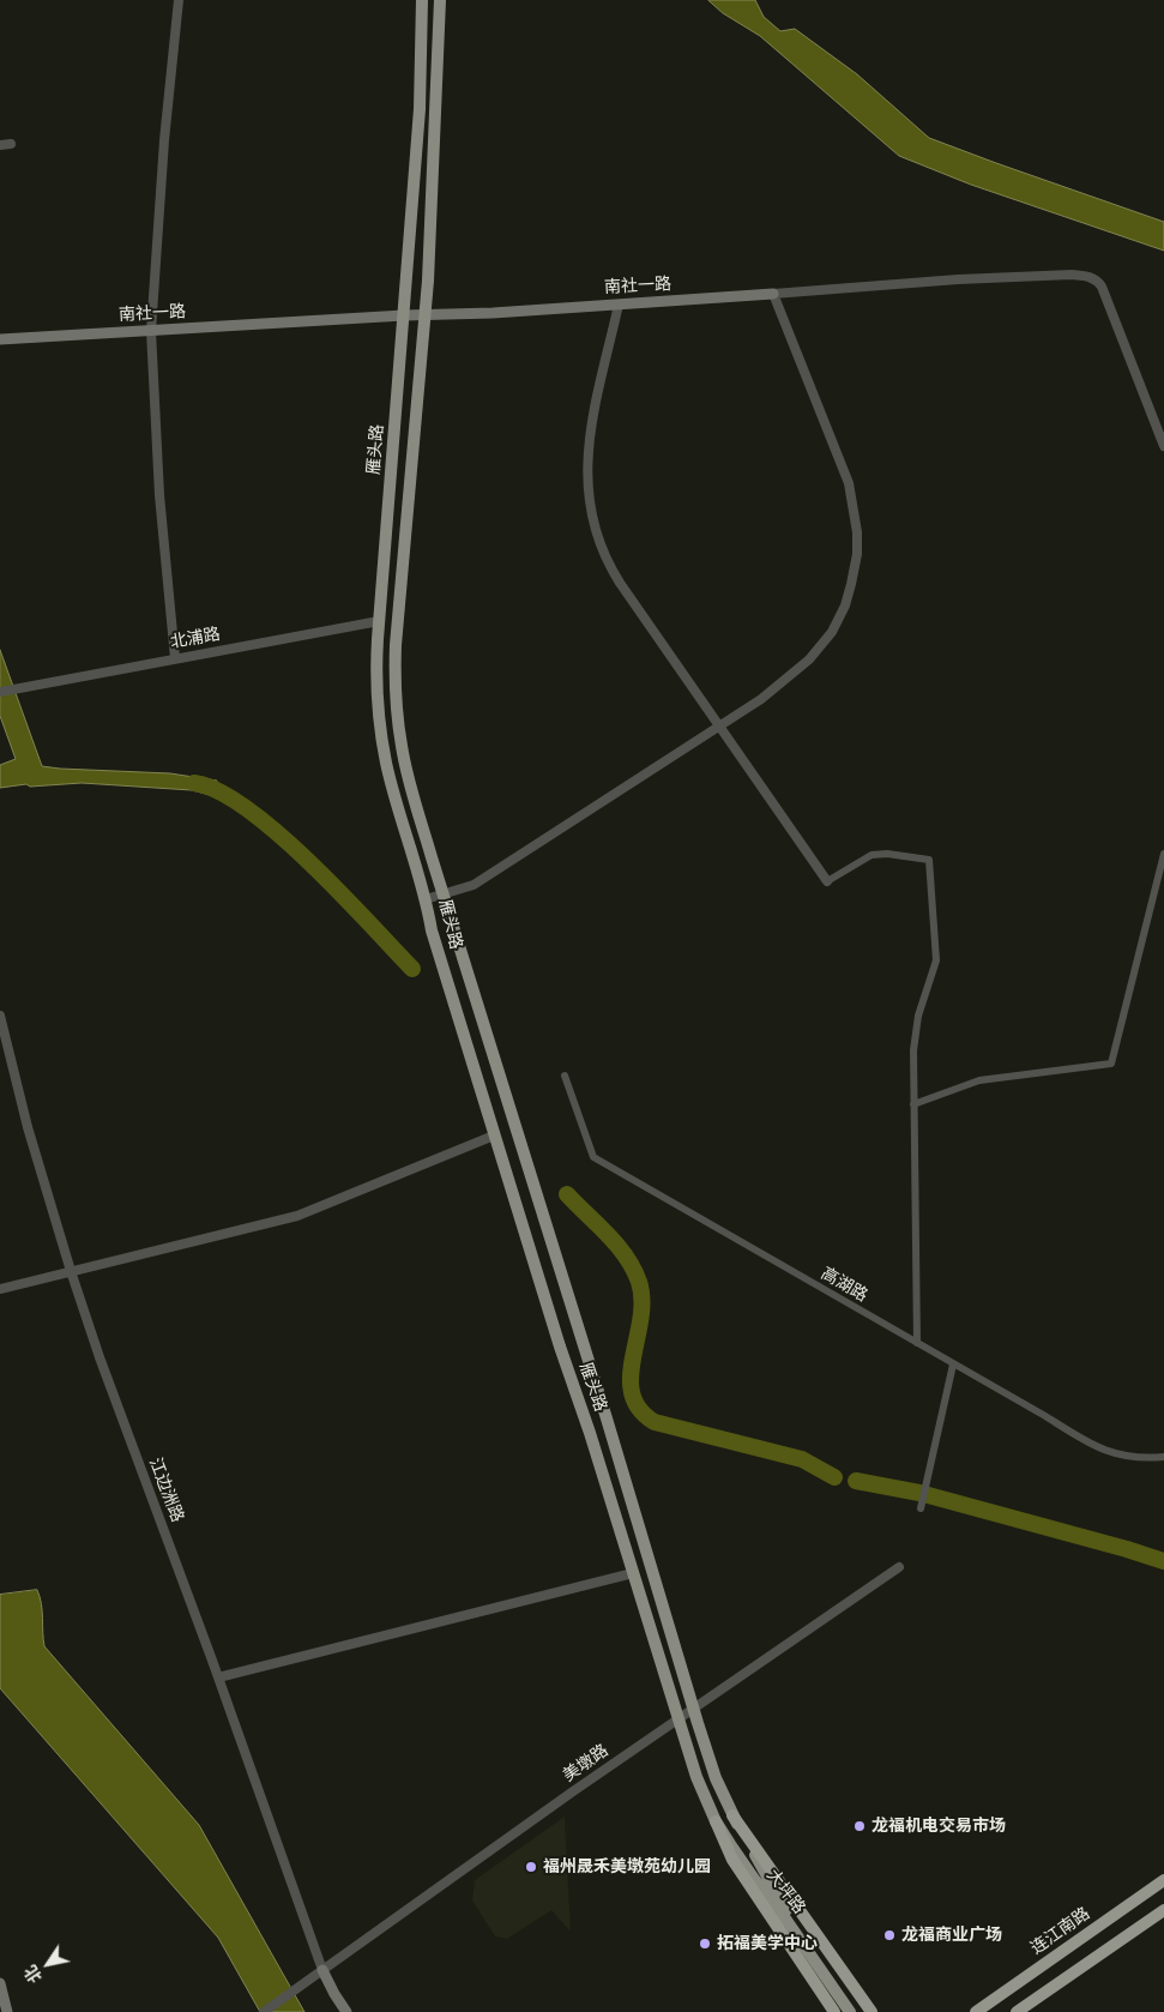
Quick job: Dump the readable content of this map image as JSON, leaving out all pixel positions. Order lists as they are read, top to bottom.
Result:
{
  "streets": {
    "highway": ["连江南路"],
    "main road": ["南社一路", "雁头路", "大坪路"],
    "street": [
      "北浦路",
      "高湖路",
      "江边洲路",
      "美墩路"
    ]
  },
  "crossings": [
    ["南社一路", "雁头路"],
    ["雁头路", "北浦路"],
    ["雁头路", "美墩路"],
    ["雁头路", "大坪路"],
    ["江边洲路", "美墩路"]
  ],
  "places": [
    "龙福机电交易市场",
    "福州晟禾美墩苑幼儿园",
    "龙福商业广场",
    "拓福美学中心"
  ],
  "north": "bottom left"
}
